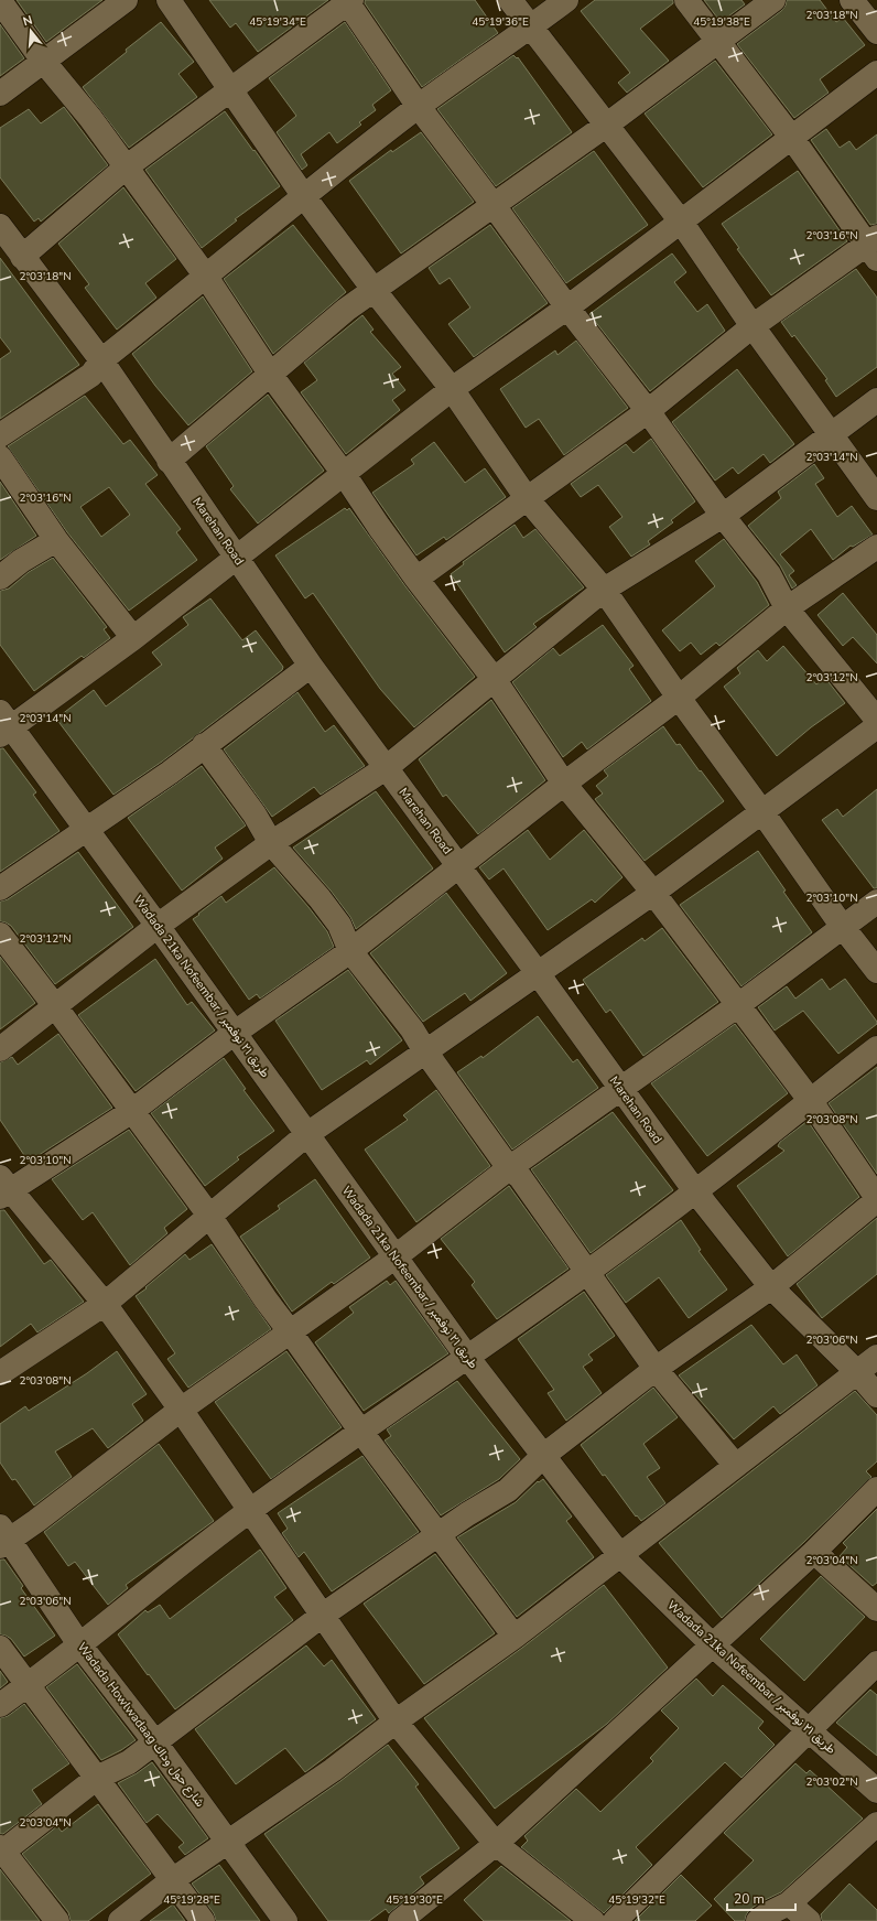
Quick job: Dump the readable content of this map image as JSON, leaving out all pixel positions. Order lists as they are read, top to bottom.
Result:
{
  "streets": {
    "street": ["Marehan Road", "Wadada 21ka Nofeembar / طريق ٢١ نوفمبر", "Wadada Howlwadaag شارع حول وداك"]
  },
  "scale_bar": "20 m",
  "north": "top",
  "coordinates": [
    "2°03'18\"N",
    "45°19'34\"E",
    "45°19'36\"E",
    "45°19'38\"E",
    "2°03'16\"N",
    "2°03'14\"N",
    "2°03'12\"N",
    "2°03'10\"N",
    "2°03'08\"N",
    "2°03'06\"N",
    "2°03'04\"N",
    "2°03'02\"N",
    "45°19'28\"E",
    "45°19'30\"E",
    "45°19'32\"E"
  ]
}
